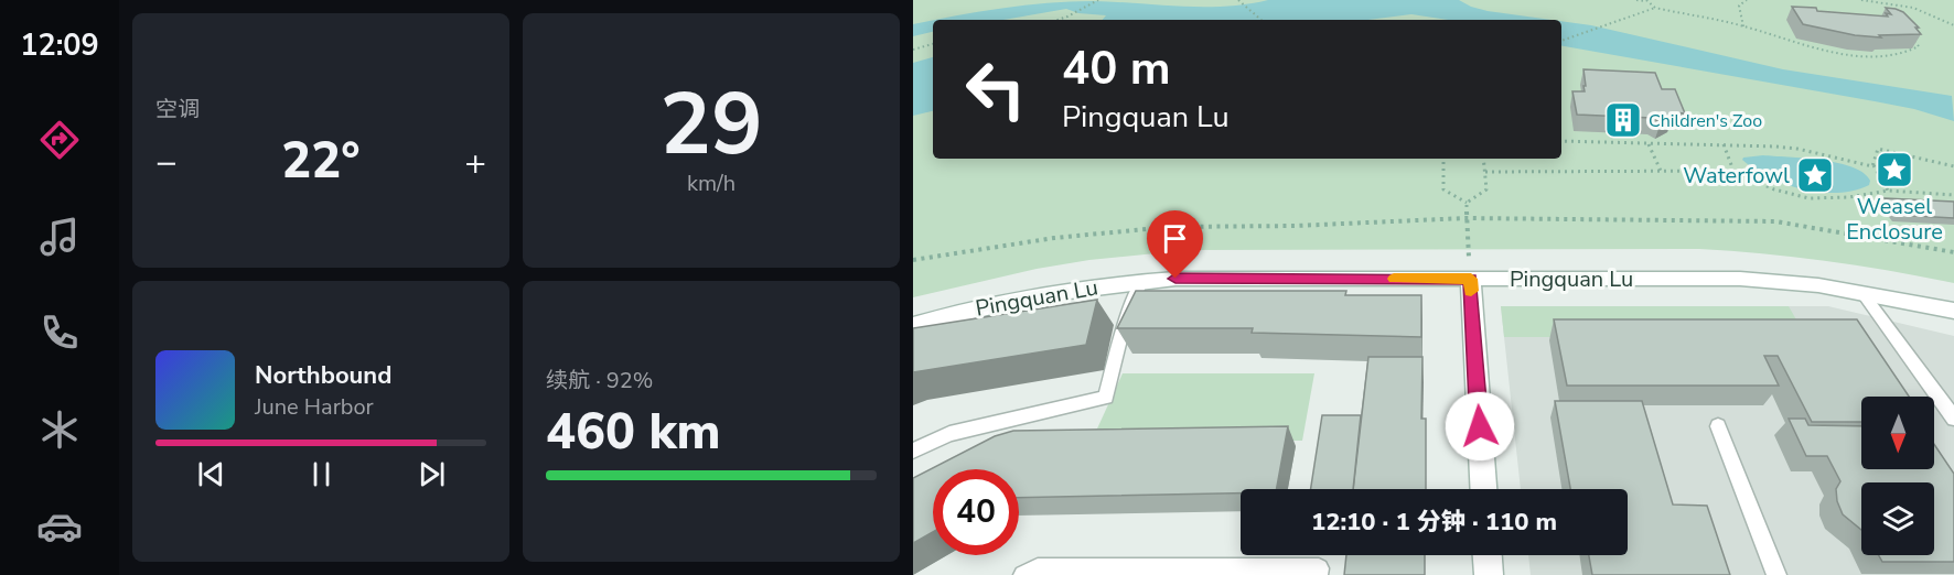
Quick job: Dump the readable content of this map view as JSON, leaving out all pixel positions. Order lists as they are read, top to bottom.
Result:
{
  "streets": {
    "street": ["Pingquan Lu"]
  },
  "places": {
    "building": ["Children's Zoo"],
    "place": ["Weasel Enclosure", "Waterfowl"]
  },
  "north": "bottom",
  "page": {
    "tabs": "12:09",
    "tile": [
      "空调",
      ["29", "km/h"],
      ["续航 · 92%", "460 km"]
    ],
    "turn": ["40 m", "Pingquan Lu"],
    "heat": ["−", "22°", "+"],
    "song": ["Northbound", "June Harbor"],
    "limit": "40",
    "trip": "12:10 · 1 分钟 · 110 m"
  }
}
